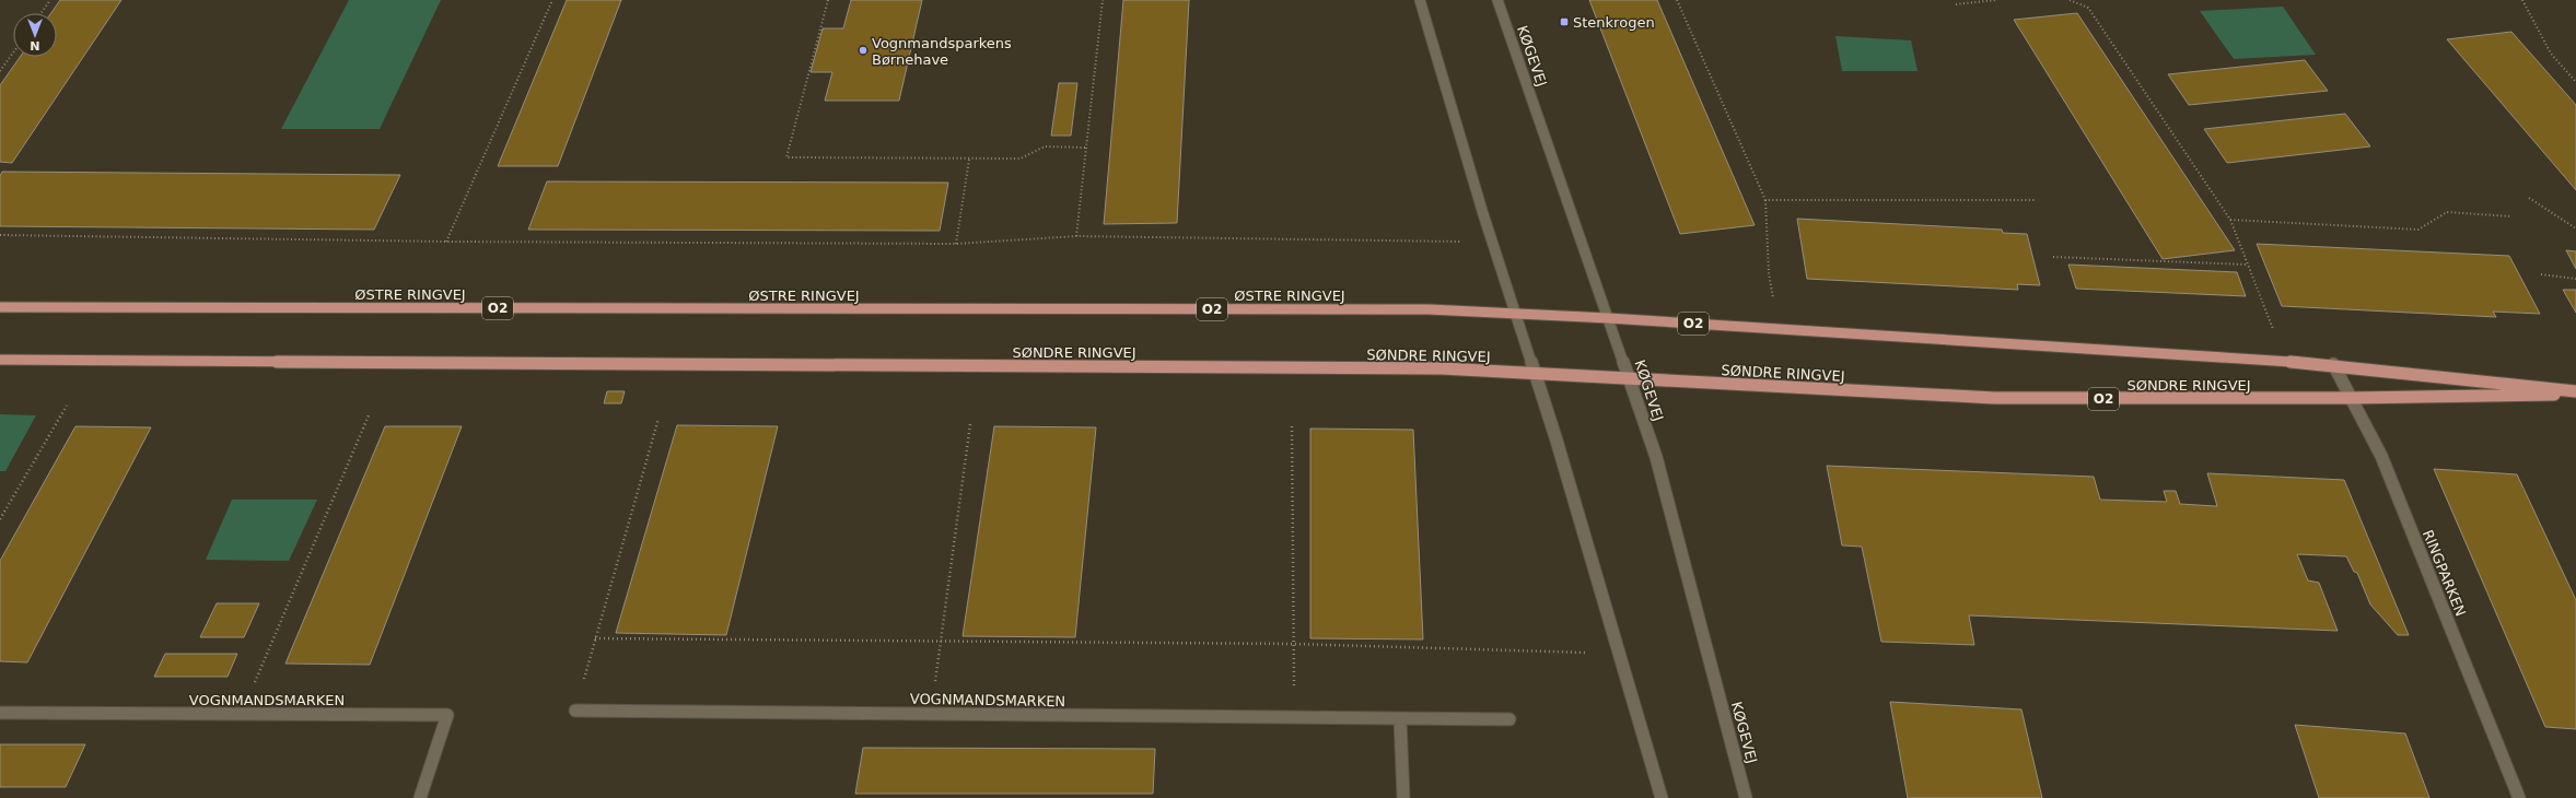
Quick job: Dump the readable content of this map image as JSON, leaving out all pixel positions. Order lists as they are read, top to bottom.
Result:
{
  "streets": {
    "main road": ["ØSTRE RINGVEJ", "O2", "SØNDRE RINGVEJ"],
    "street": ["KØGEVEJ", "RINGPARKEN", "VOGNMANDSMARKEN"]
  },
  "crossings": [
    ["KØGEVEJ", "ØSTRE RINGVEJ"],
    ["KØGEVEJ", "SØNDRE RINGVEJ"],
    ["ØSTRE RINGVEJ", "SØNDRE RINGVEJ"],
    ["SØNDRE RINGVEJ", "RINGPARKEN"]
  ],
  "places": {
    "transit": ["Stenkrogen"],
    "other": ["Vognmandsparkens Børnehave"]
  },
  "north": "bottom"
}
